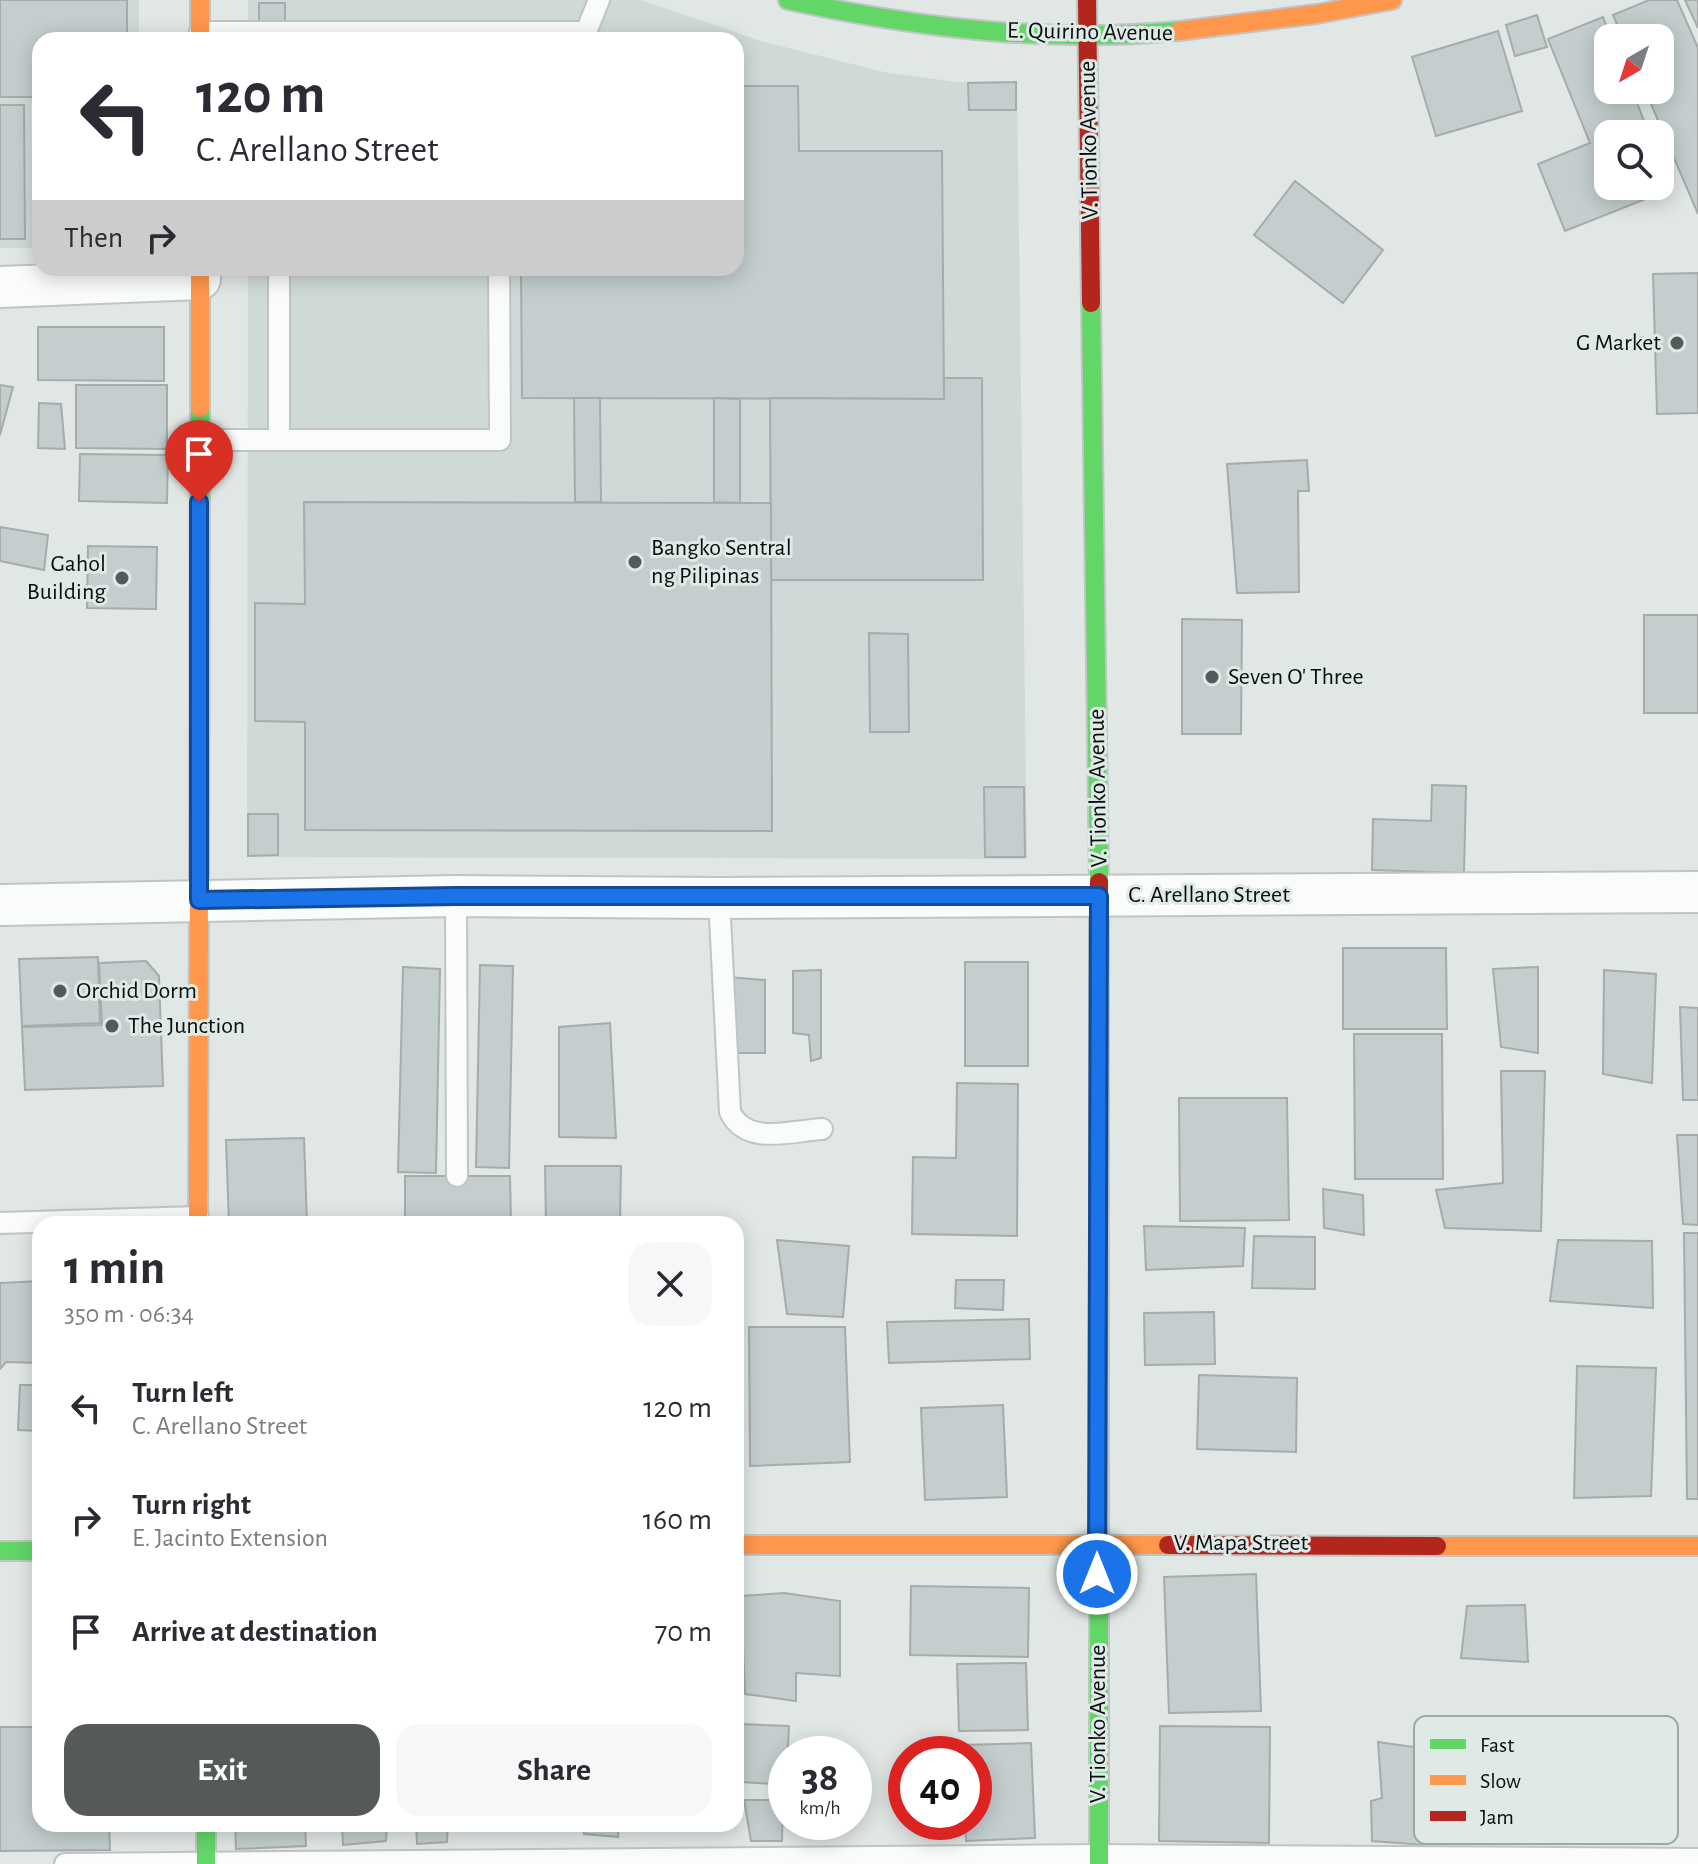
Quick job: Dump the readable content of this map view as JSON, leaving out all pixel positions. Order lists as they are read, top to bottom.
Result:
{
  "streets": {
    "street": [
      "E. Quirino Avenue",
      "V. Tionko Avenue",
      "C. Arellano Street",
      "V. Mapa Street"
    ]
  },
  "crossings": [
    ["E. Quirino Avenue", "V. Tionko Avenue"],
    ["V. Tionko Avenue", "C. Arellano Street"],
    ["V. Tionko Avenue", "V. Mapa Street"]
  ],
  "places": [
    "G Market",
    "Bangko Sentral ng Pilipinas",
    "Gahol Building",
    "Seven O' Three",
    "Orchid Dorm",
    "The Junction"
  ],
  "legend": ["Fast", "Slow", "Jam"],
  "north": "bottom left",
  "page": {
    "turn": ["120 m", "C. Arellano Street"],
    "then": "Then",
    "heading": ["1 min", "350 m · 06:34"],
    "list": [
      {
        "name": "Turn left",
        "note": "C. Arellano Street",
        "value": "120 m"
      },
      {
        "name": "Turn right",
        "note": "E. Jacinto Extension",
        "value": "160 m"
      },
      {
        "name": "Arrive at destination",
        "value": "70 m"
      }
    ],
    "buttons": ["Exit", "Share"],
    "speed": "38 km/h",
    "limit": "40"
  }
}
